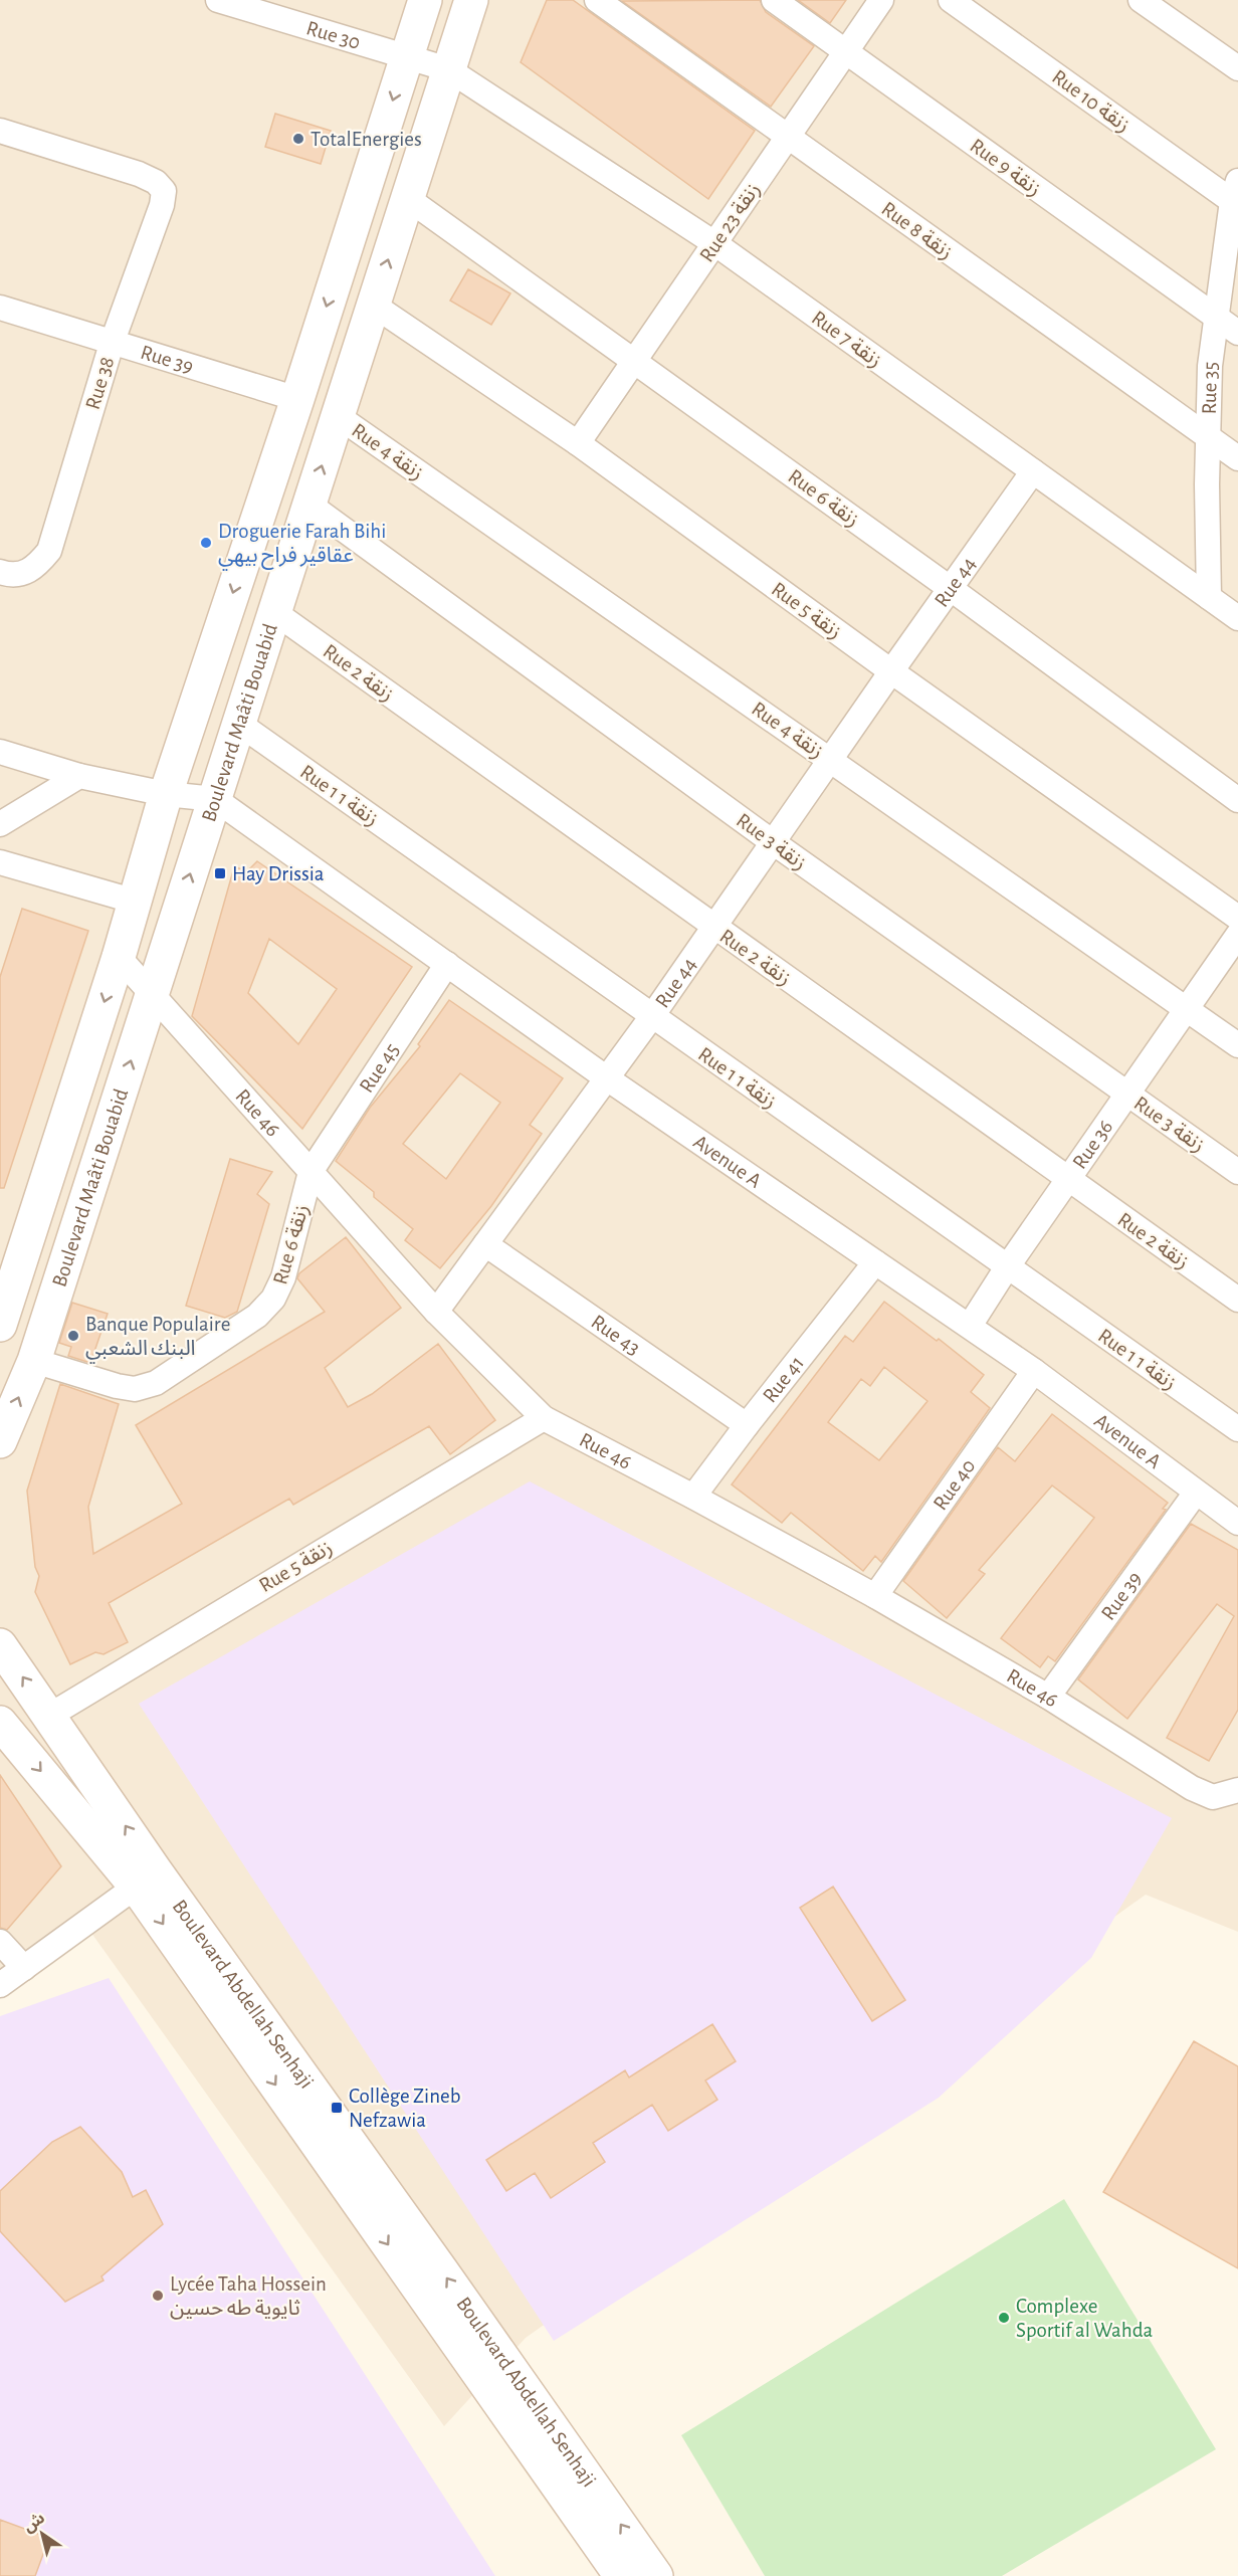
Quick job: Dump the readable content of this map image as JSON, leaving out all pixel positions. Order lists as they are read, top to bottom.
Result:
{
  "streets": {
    "street": [
      "Rue 30",
      "Rue 10 زنقة",
      "Rue 9 زنقة",
      "Rue 23 زنقة",
      "Rue 8 زنقة",
      "Rue 7 زنقة",
      "Rue 39",
      "Rue 38",
      "Rue 35",
      "Rue 4 زنقة",
      "Rue 6 زنقة",
      "Rue 44",
      "Rue 5 زنقة",
      "Rue 2 زنقة",
      "Boulevard Maâti Bouabid",
      "Rue 1 زنقة 1",
      "Rue 3 زنقة",
      "Rue 45",
      "Rue 46",
      "Rue 36",
      "Avenue A",
      "Rue 43",
      "Rue 41",
      "Rue 40",
      "Boulevard Abdellah Senhaji"
    ]
  },
  "crossings": [
    ["Rue 30", "Rue 7 زنقة"],
    ["Rue 30", "Boulevard Maâti Bouabid"],
    ["Rue 10 زنقة", "Rue 35"],
    ["Rue 9 زنقة", "Rue 23 زنقة"],
    ["Rue 9 زنقة", "Rue 35"],
    ["Rue 23 زنقة", "Rue 8 زنقة"],
    ["Rue 23 زنقة", "Rue 7 زنقة"],
    ["Rue 23 زنقة", "Rue 6 زنقة"],
    ["Rue 23 زنقة", "Rue 5 زنقة"],
    ["Rue 8 زنقة", "Rue 35"],
    ["Rue 7 زنقة", "Rue 35"],
    ["Rue 7 زنقة", "Rue 44"],
    ["Rue 7 زنقة", "Boulevard Maâti Bouabid"],
    ["Rue 39", "Rue 38"],
    ["Rue 39", "Boulevard Maâti Bouabid"],
    ["Rue 39", "Rue 46"],
    ["Rue 39", "Avenue A"],
    ["Rue 4 زنقة", "Rue 44"],
    ["Rue 4 زنقة", "Boulevard Maâti Bouabid"],
    ["Rue 4 زنقة", "Rue 36"],
    ["Rue 6 زنقة", "Rue 44"],
    ["Rue 6 زنقة", "Boulevard Maâti Bouabid"],
    ["Rue 6 زنقة", "Rue 45"],
    ["Rue 6 زنقة", "Rue 46"],
    ["Rue 44", "Rue 5 زنقة"],
    ["Rue 44", "Rue 2 زنقة"],
    ["Rue 44", "Rue 1 زنقة 1"],
    ["Rue 44", "Rue 3 زنقة"],
    ["Rue 44", "Rue 46"],
    ["Rue 44", "Avenue A"],
    ["Rue 44", "Rue 43"],
    ["Rue 5 زنقة", "Boulevard Maâti Bouabid"],
    ["Rue 5 زنقة", "Rue 46"],
    ["Rue 5 زنقة", "Boulevard Abdellah Senhaji"],
    ["Rue 2 زنقة", "Boulevard Maâti Bouabid"],
    ["Rue 2 زنقة", "Rue 36"],
    ["Boulevard Maâti Bouabid", "Rue 1 زنقة 1"],
    ["Boulevard Maâti Bouabid", "Rue 3 زنقة"],
    ["Boulevard Maâti Bouabid", "Rue 46"],
    ["Boulevard Maâti Bouabid", "Avenue A"],
    ["Rue 1 زنقة 1", "Rue 36"],
    ["Rue 3 زنقة", "Rue 36"],
    ["Rue 45", "Rue 46"],
    ["Rue 45", "Avenue A"],
    ["Rue 46", "Rue 41"],
    ["Rue 46", "Rue 40"],
    ["Rue 36", "Avenue A"],
    ["Avenue A", "Rue 41"],
    ["Avenue A", "Rue 40"],
    ["Rue 43", "Rue 41"]
  ],
  "places": {
    "other": [
      "TotalEnergies",
      "Droguerie Farah Bihi عقاقير فراح بيهي",
      "Banque Populaire البنك الشعبي",
      "Lycée Taha Hossein ثايوية طه حسين",
      "Complexe Sportif al Wahda"
    ],
    "transit": ["Hay Drissia", "Collège Zineb Nefzawia"]
  },
  "north": "top left"
}
